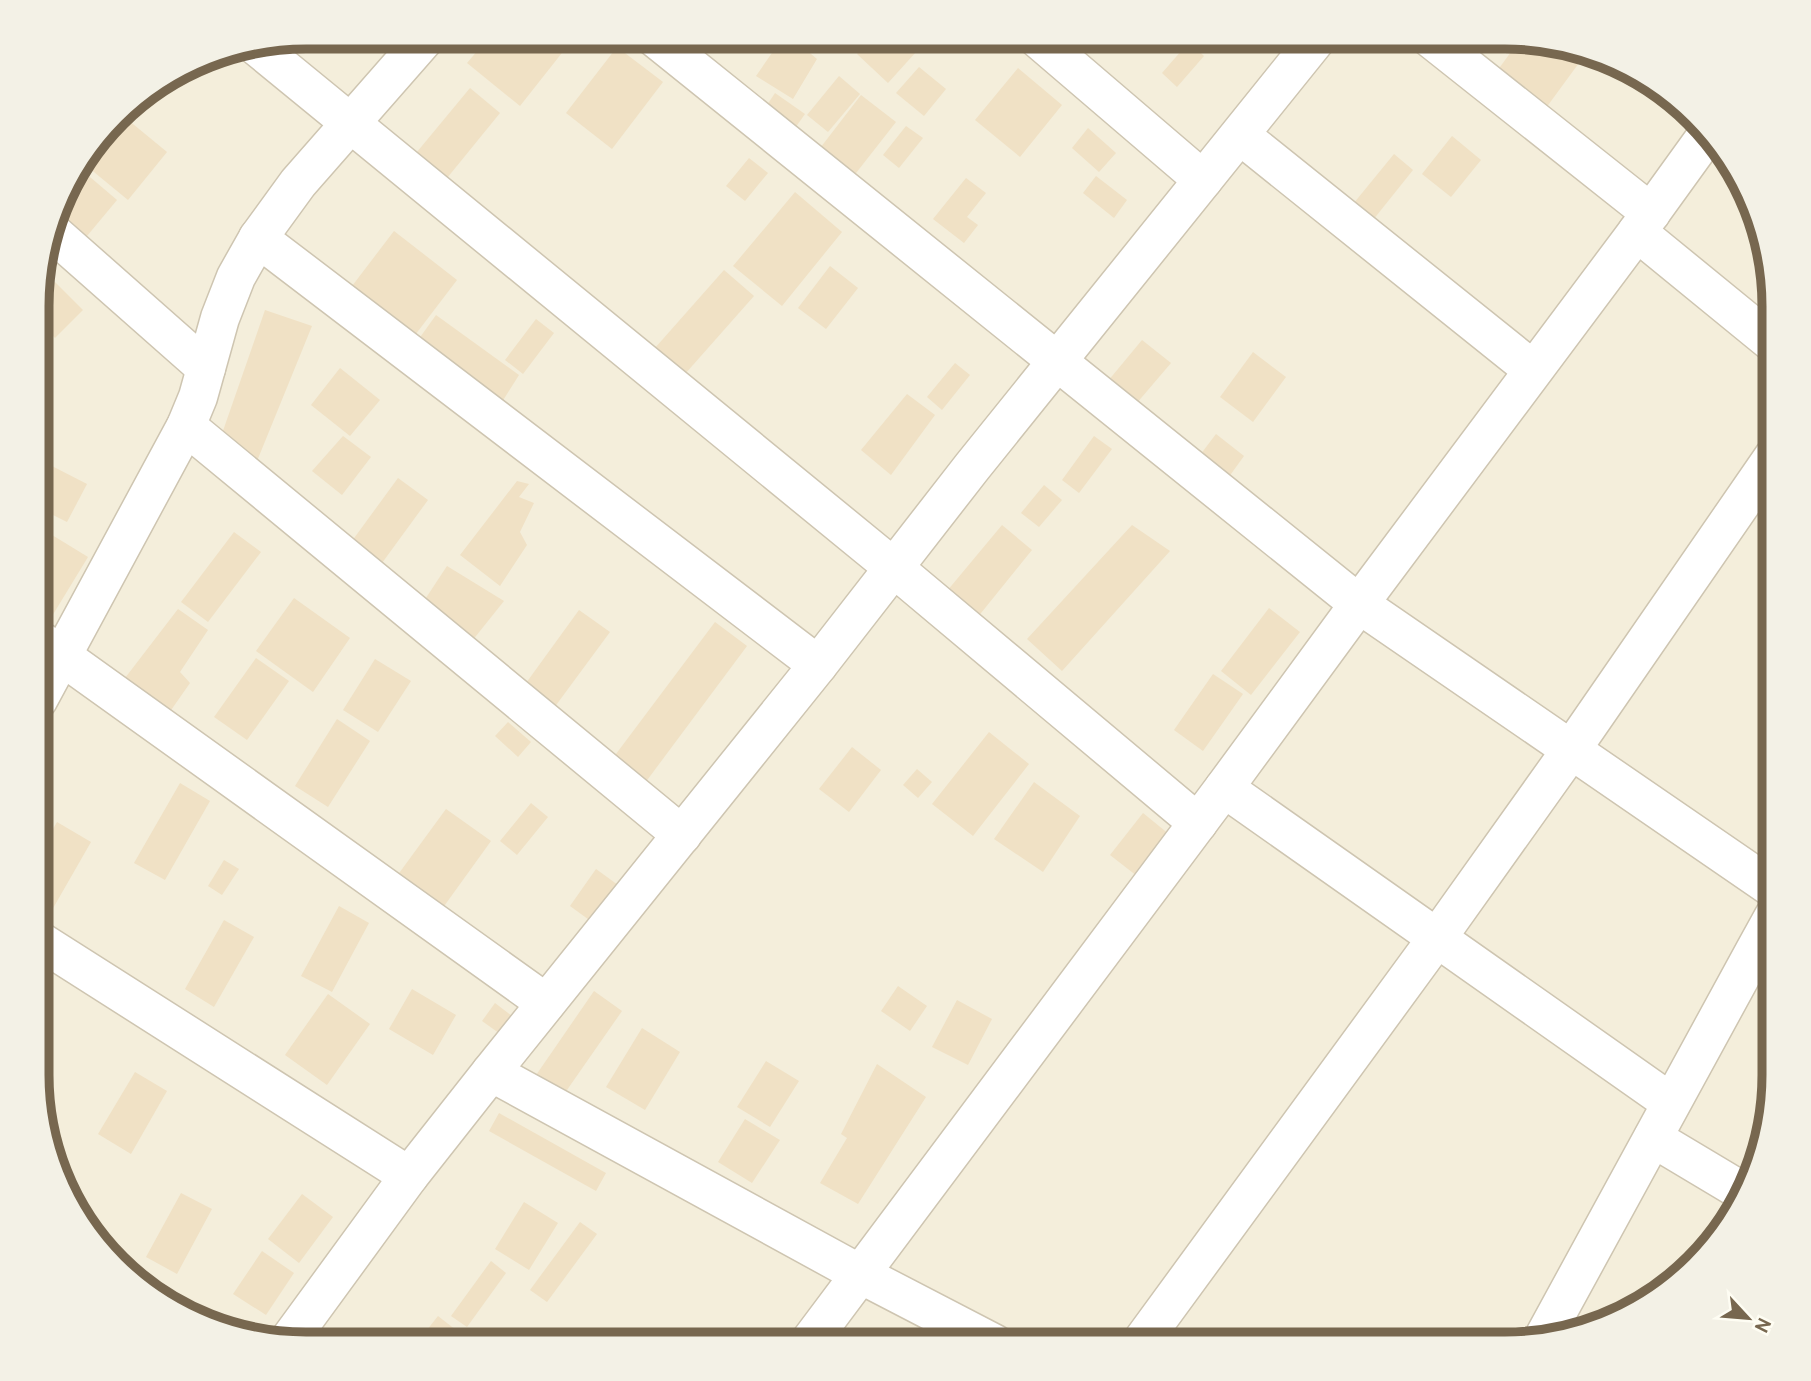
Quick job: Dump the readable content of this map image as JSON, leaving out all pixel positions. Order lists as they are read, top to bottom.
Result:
{
  "north": "bottom right"
}
